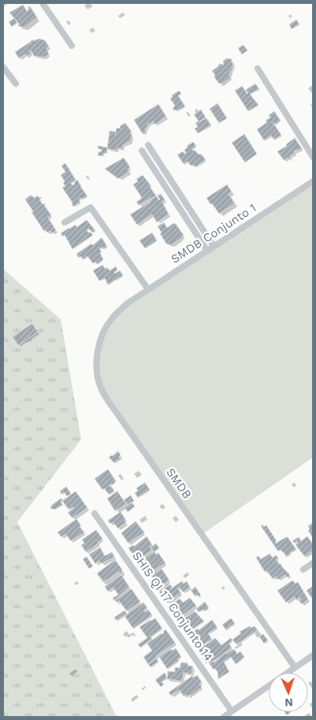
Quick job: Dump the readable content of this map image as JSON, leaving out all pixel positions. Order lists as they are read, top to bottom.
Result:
{
  "streets": {
    "street": ["SMDB Conjunto 1", "SMDB", "SHIS QI 17 Conjunto 14"]
  },
  "crossings": [
    ["SMDB Conjunto 1", "SMDB"]
  ],
  "north": "bottom"
}
